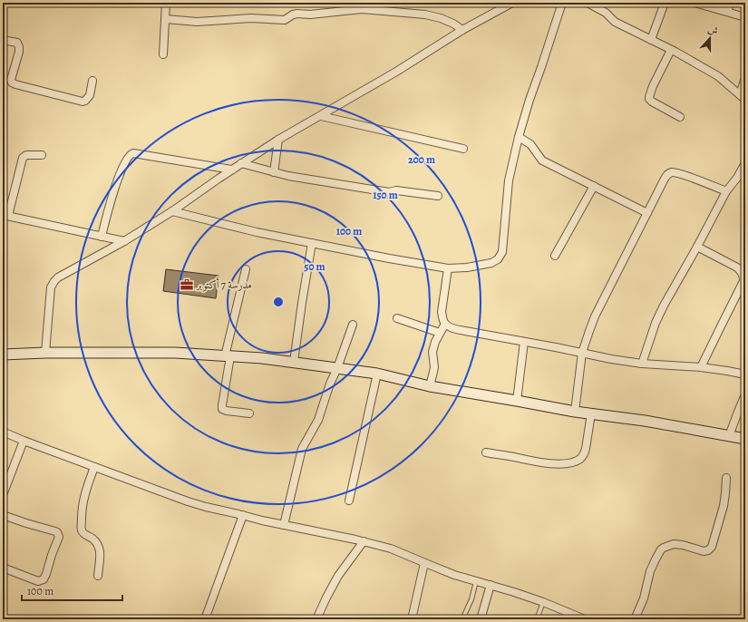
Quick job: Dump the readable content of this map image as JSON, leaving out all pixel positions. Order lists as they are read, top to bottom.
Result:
{
  "places": {
    "office": ["مدرسة 7 أكتوبر"]
  },
  "scale_bar": "100 m",
  "north": "top",
  "rings": [
    "200 m",
    "150 m",
    "100 m",
    "50 m"
  ]
}
